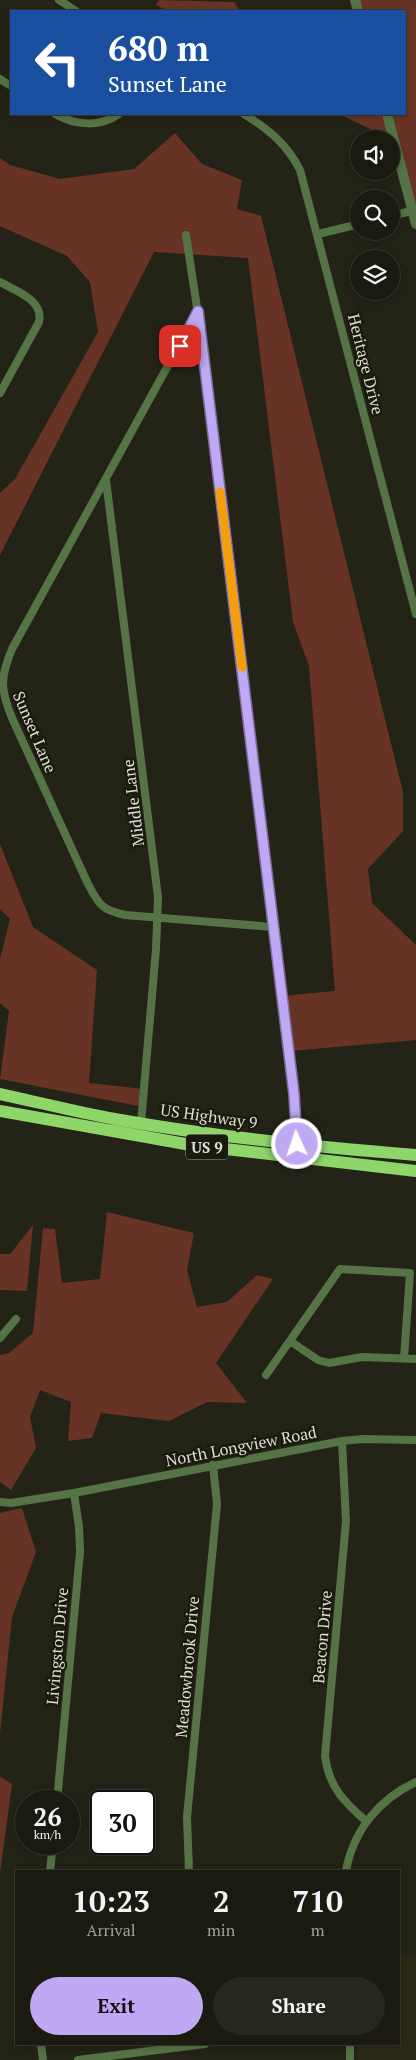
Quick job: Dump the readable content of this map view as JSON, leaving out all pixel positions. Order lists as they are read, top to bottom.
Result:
{
  "streets": {
    "highway": ["US Highway 9", "US 9"],
    "street": [
      "Heritage Drive",
      "Sunset Lane",
      "Middle Lane",
      "North Longview Road",
      "Beacon Drive",
      "Livingston Drive",
      "Meadowbrook Drive"
    ]
  },
  "crossings": [
    ["Sunset Lane", "Middle Lane"],
    ["Middle Lane", "US Highway 9"],
    ["North Longview Road", "Beacon Drive"],
    ["North Longview Road", "Livingston Drive"],
    ["North Longview Road", "Meadowbrook Drive"]
  ],
  "page": {
    "turn": ["680 m", "Sunset Lane"],
    "speed": "26 km/h",
    "limit": "30",
    "eta": [
      "10:23",
      "Arrival",
      "2",
      "min",
      "710",
      "m"
    ],
    "buttons": ["Exit", "Share"]
  }
}
